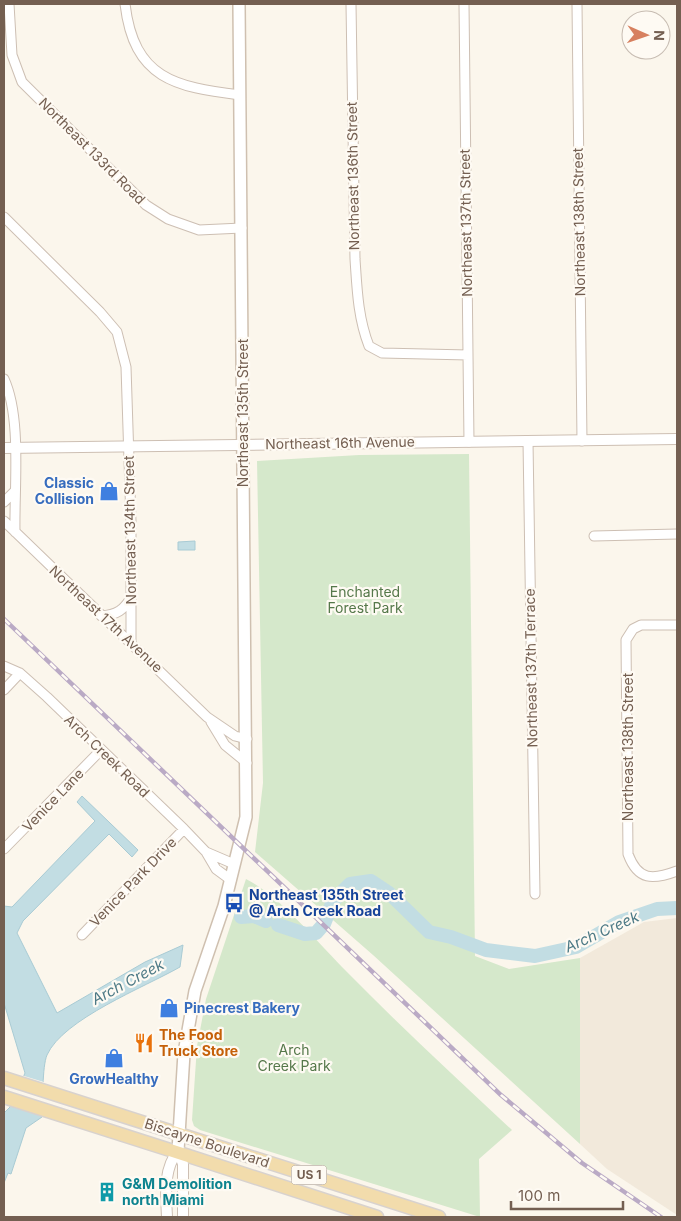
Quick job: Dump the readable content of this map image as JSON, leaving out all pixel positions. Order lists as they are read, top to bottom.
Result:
{
  "streets": {
    "main road": ["Northeast 135th Street", "Biscayne Boulevard", "US 1"],
    "street": [
      "Northeast 133rd Road",
      "Northeast 136th Street",
      "Northeast 138th Street",
      "Northeast 137th Street",
      "Northeast 16th Avenue",
      "Northeast 134th Street",
      "Northeast 17th Avenue",
      "Northeast 137th Terrace",
      "Arch Creek Road",
      "Venice Lane",
      "Venice Park Drive"
    ]
  },
  "crossings": [
    ["Northeast 133rd Road", "Northeast 135th Street"],
    ["Northeast 136th Street", "Northeast 137th Street"],
    ["Northeast 138th Street", "Northeast 16th Avenue"],
    ["Northeast 137th Street", "Northeast 16th Avenue"],
    ["Northeast 135th Street", "Northeast 16th Avenue"],
    ["Northeast 135th Street", "Northeast 17th Avenue"],
    ["Northeast 135th Street", "Arch Creek Road"],
    ["Northeast 135th Street", "Biscayne Boulevard"],
    ["Northeast 16th Avenue", "Northeast 134th Street"],
    ["Northeast 16th Avenue", "Northeast 137th Terrace"],
    ["Northeast 134th Street", "Northeast 17th Avenue"],
    ["Arch Creek Road", "Venice Lane"],
    ["Arch Creek Road", "Venice Park Drive"]
  ],
  "water": ["Arch Creek"],
  "parks": ["Enchanted Forest Park", "Arch Creek Park"],
  "places": {
    "shop": ["Classic Collision", "Pinecrest Bakery", "GrowHealthy"],
    "bus stop": ["Northeast 135th Street @ Arch Creek Road"],
    "restaurant": ["The Food Truck Store"],
    "building": ["G&M Demolition north Miami"]
  },
  "scale_bar": "100 m",
  "north": "right"
}
